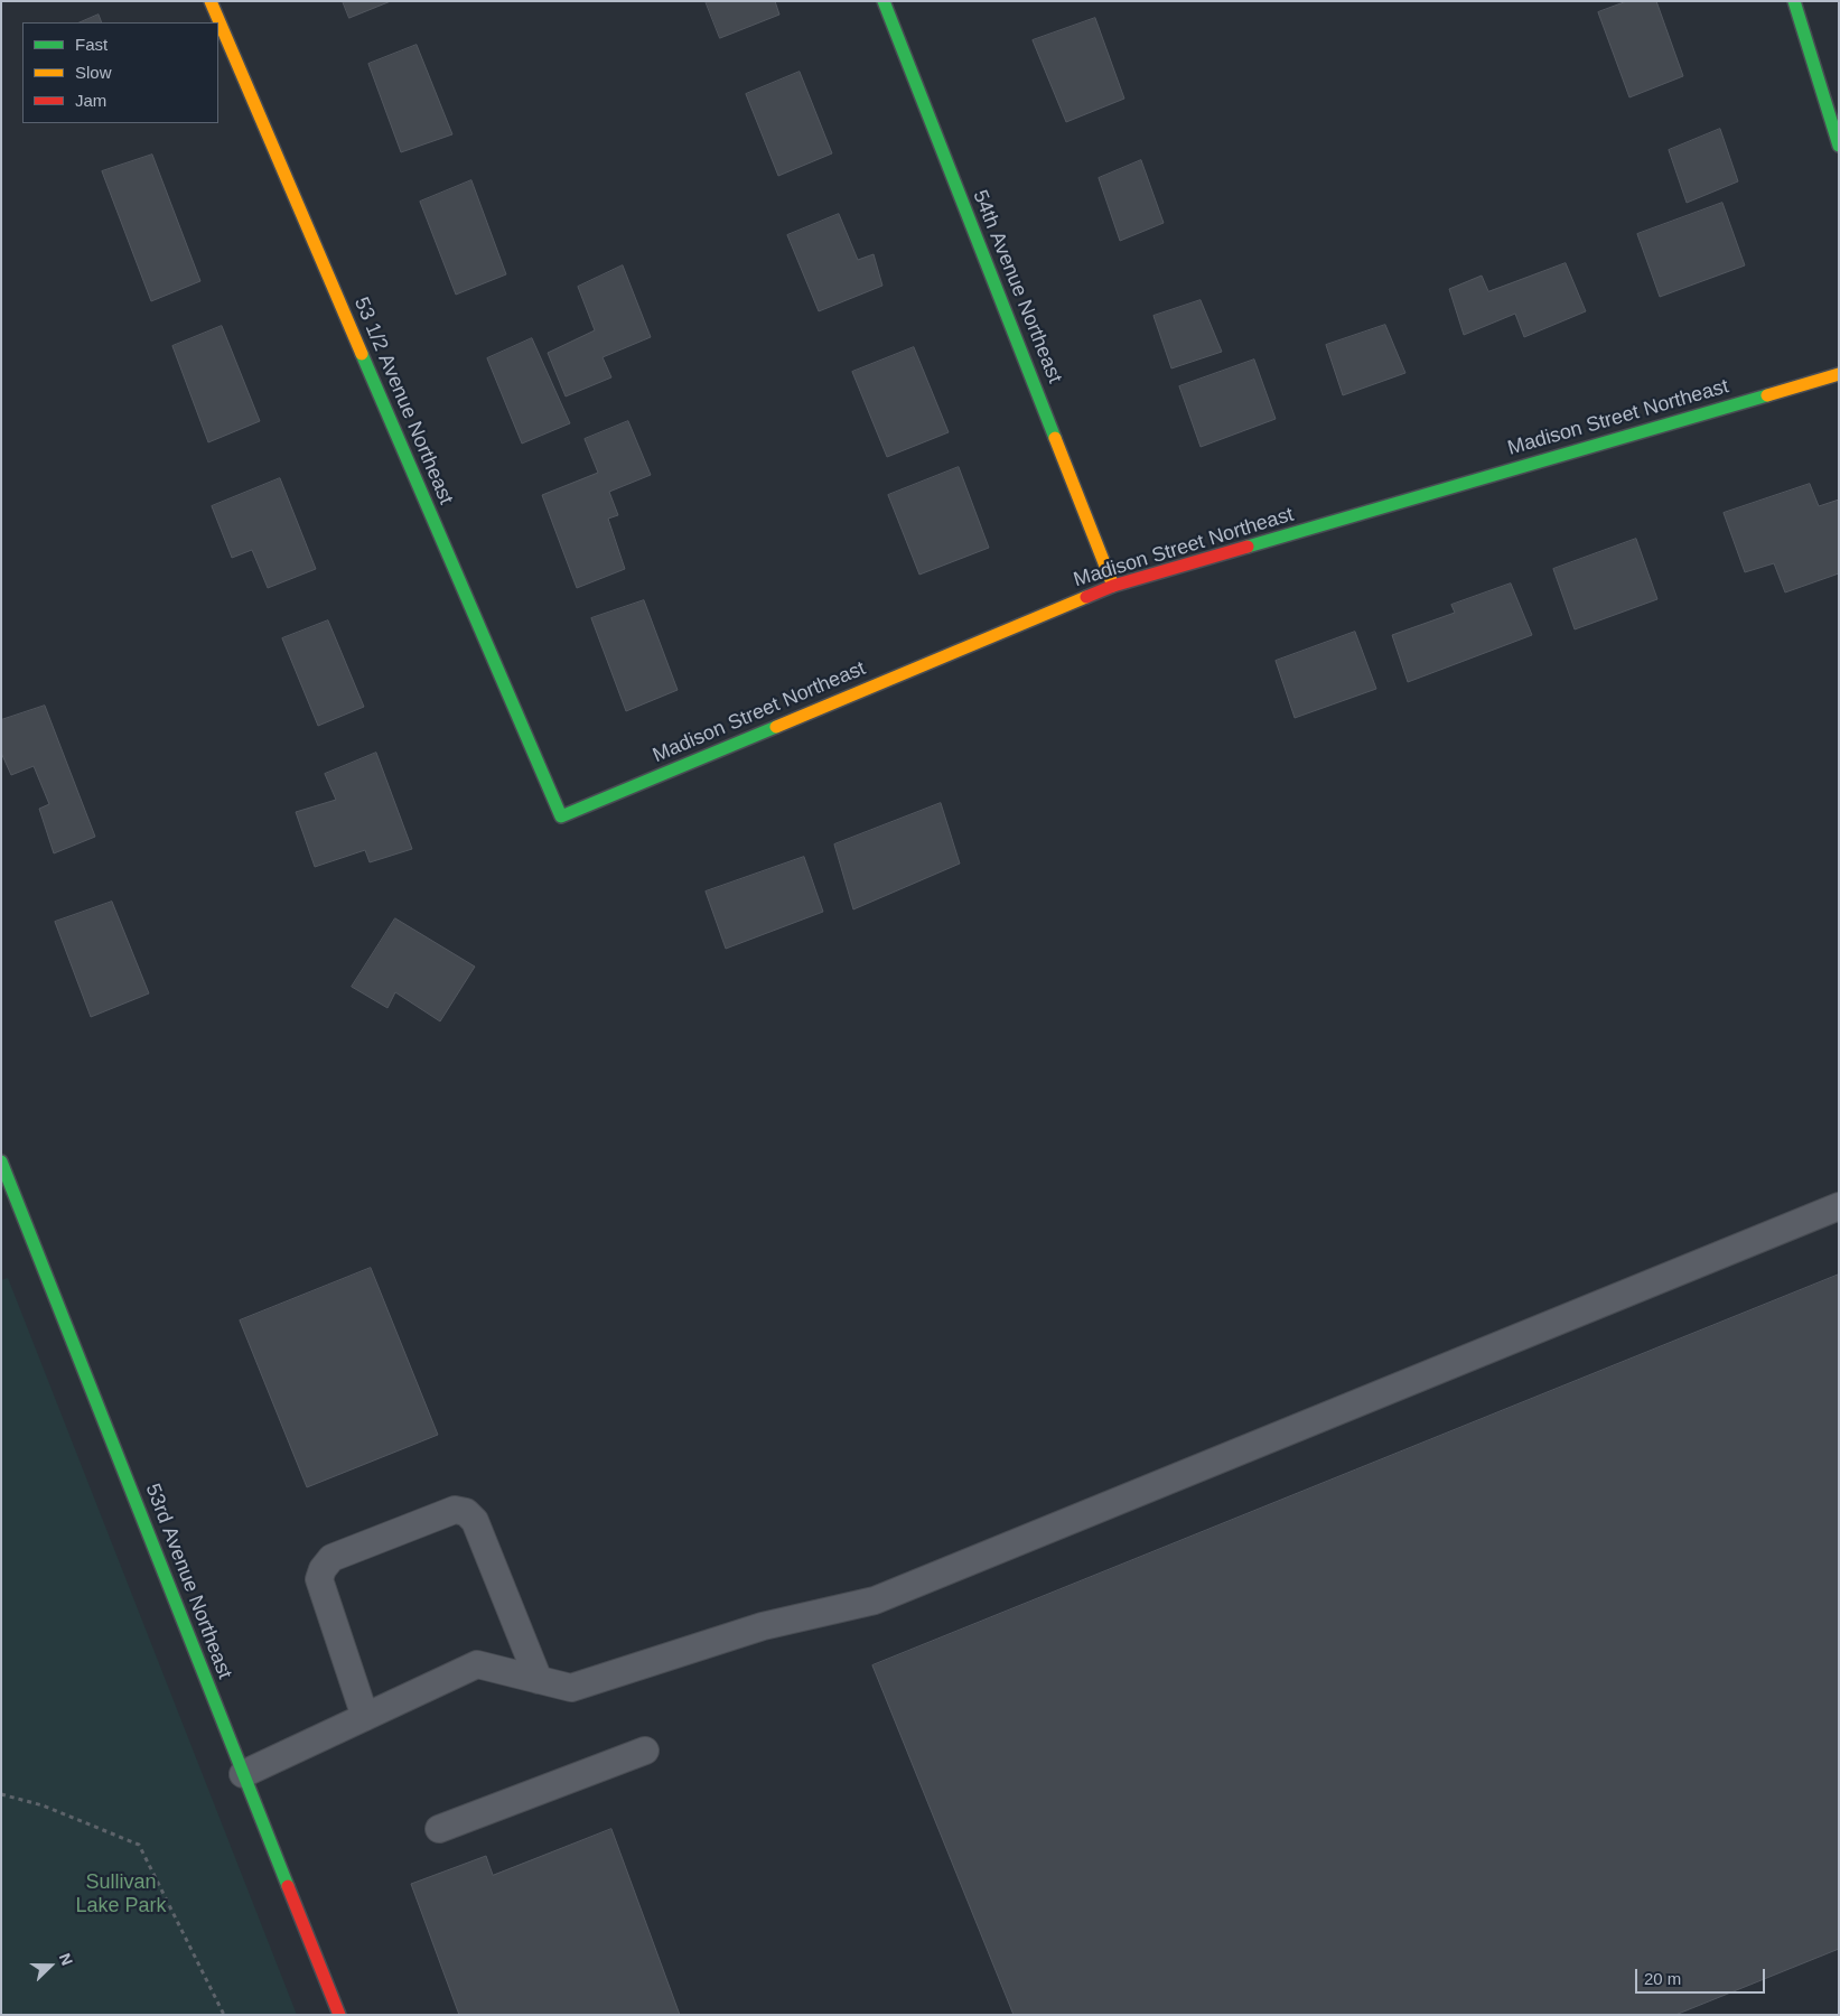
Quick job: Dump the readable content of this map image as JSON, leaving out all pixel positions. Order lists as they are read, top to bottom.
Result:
{
  "streets": {
    "street": [
      "54th Avenue Northeast",
      "53 1/2 Avenue Northeast",
      "Madison Street Northeast",
      "53rd Avenue Northeast"
    ]
  },
  "crossings": [
    ["54th Avenue Northeast", "Madison Street Northeast"],
    ["53 1/2 Avenue Northeast", "Madison Street Northeast"]
  ],
  "parks": ["Sullivan Lake Park"],
  "legend": ["Fast", "Slow", "Jam"],
  "scale_bar": "20 m",
  "north": "right"
}
